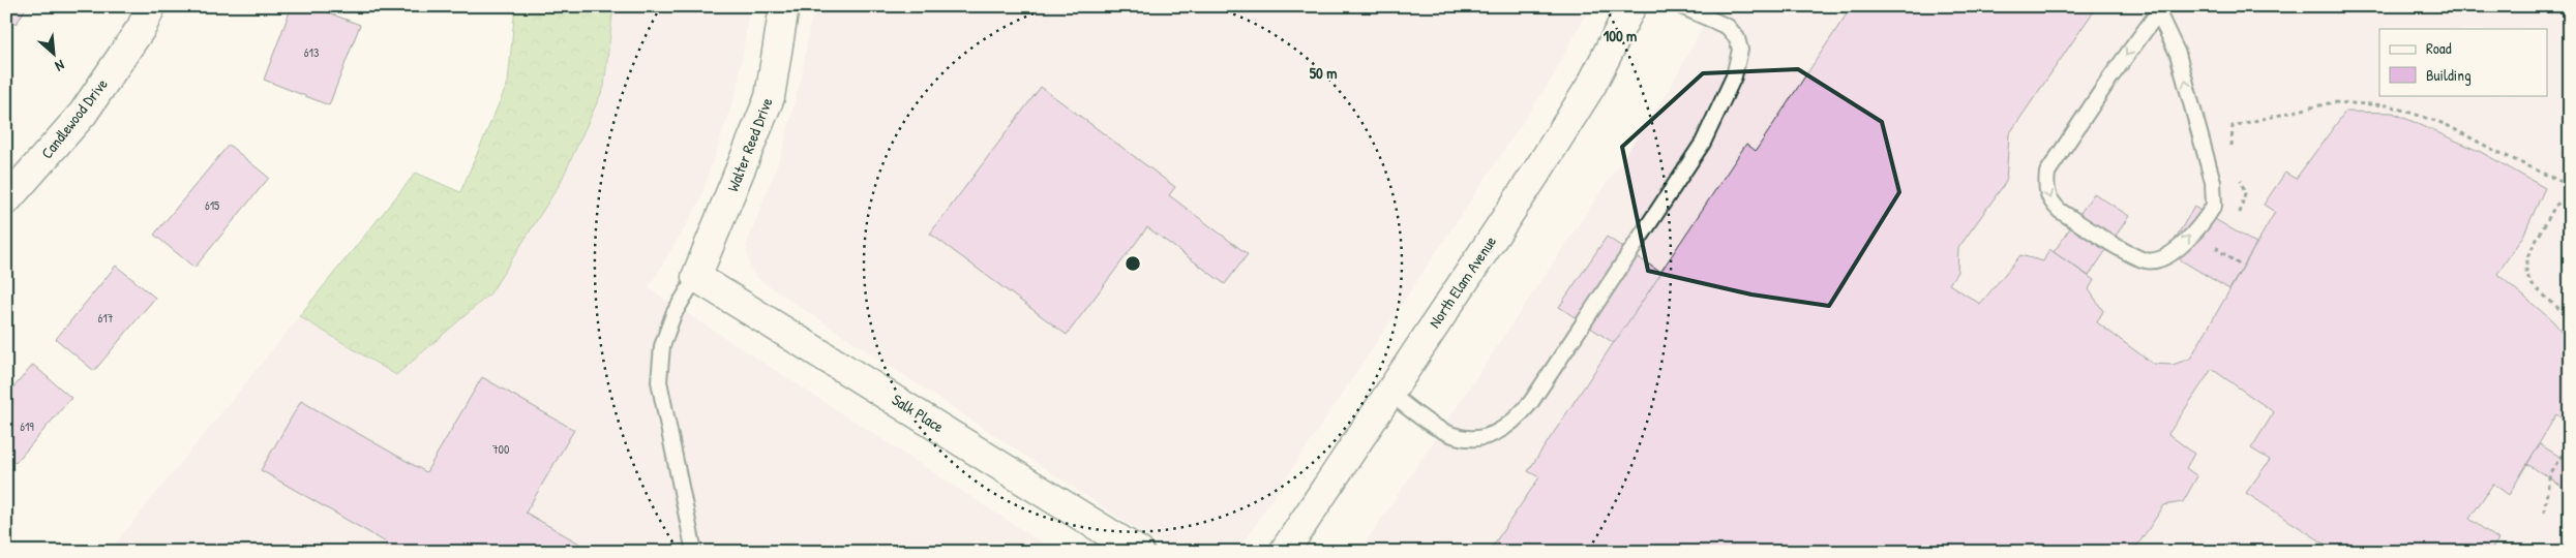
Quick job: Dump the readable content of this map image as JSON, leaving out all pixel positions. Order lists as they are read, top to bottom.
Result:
{
  "streets": {
    "street": [
      "Candlewood Drive",
      "Walter Reed Drive",
      "North Elam Avenue",
      "Salk Place"
    ]
  },
  "crossings": [
    ["Walter Reed Drive", "Salk Place"]
  ],
  "house_numbers": [
    "613",
    "615",
    "617",
    "619",
    "700"
  ],
  "legend": ["Road", "Building"],
  "north": "bottom right",
  "rings": ["100 m", "50 m"]
}
